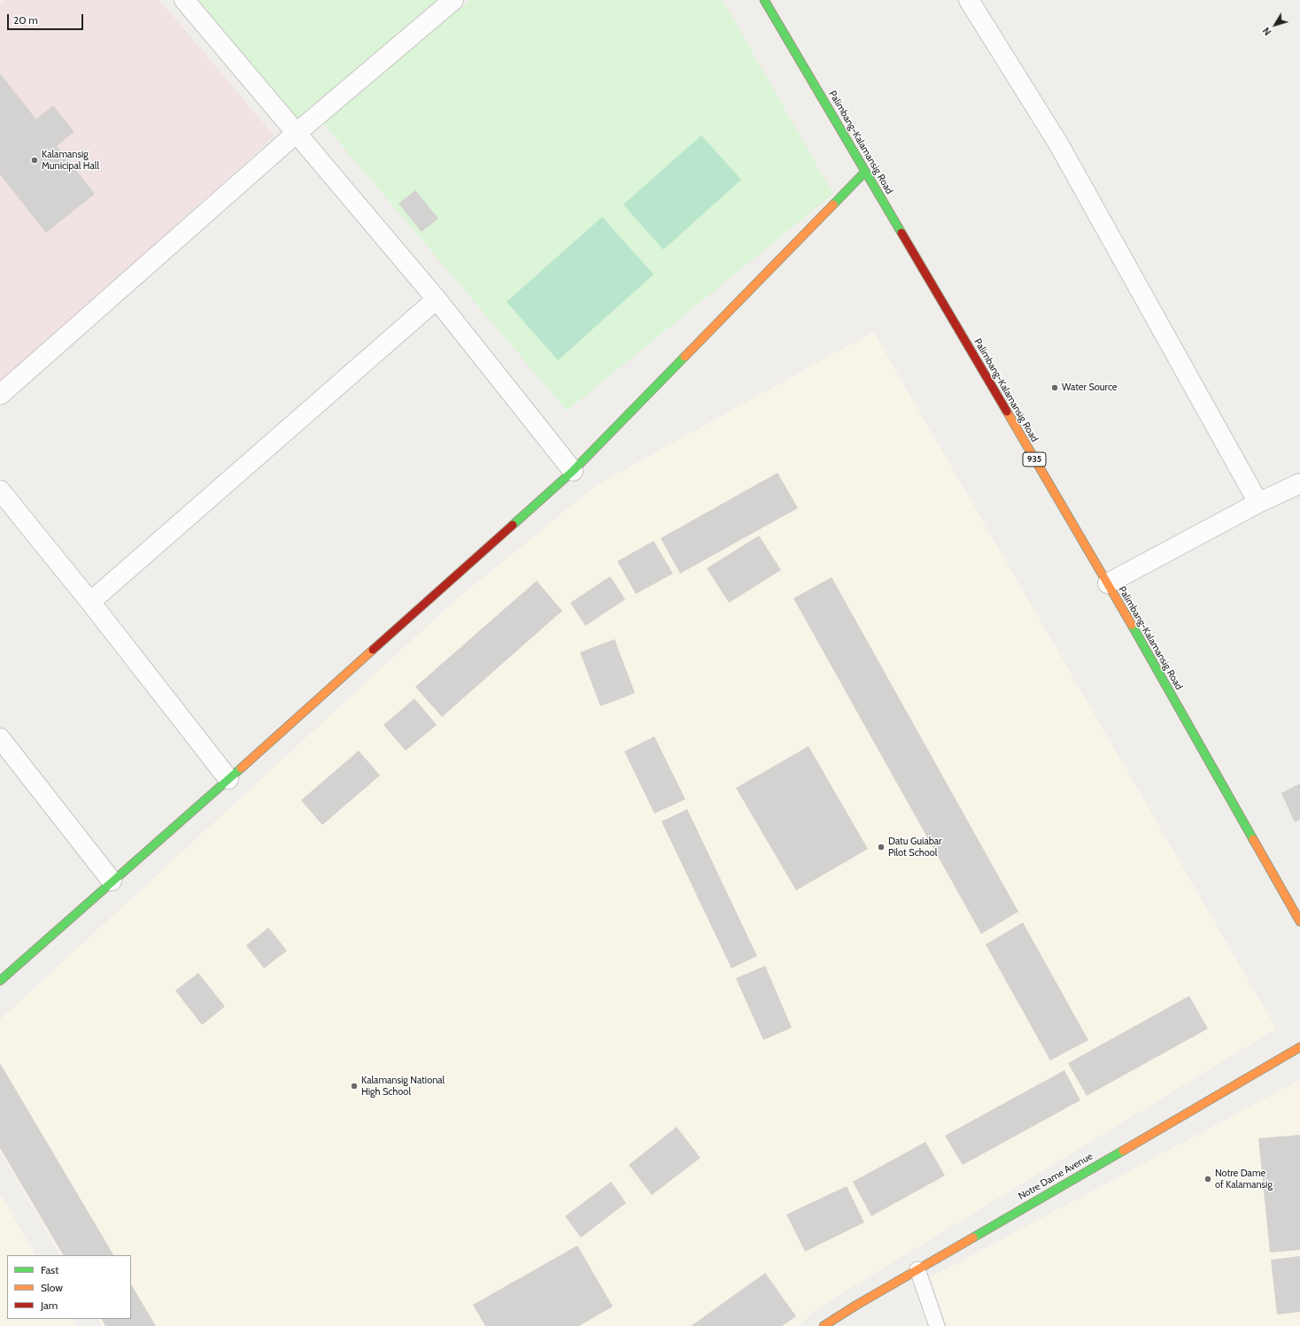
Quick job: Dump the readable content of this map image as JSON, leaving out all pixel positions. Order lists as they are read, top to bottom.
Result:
{
  "streets": {
    "street": ["Palimbang-Kalamansig Road", "935", "Notre Dame Avenue"]
  },
  "places": [
    "Kalamansig Municipal Hall",
    "Water Source",
    "Datu Guiabar Pilot School",
    "Kalamansig National High School",
    "Notre Dame of Kalamansig"
  ],
  "legend": ["Fast", "Slow", "Jam"],
  "scale_bar": "20 m",
  "north": "bottom left"
}
